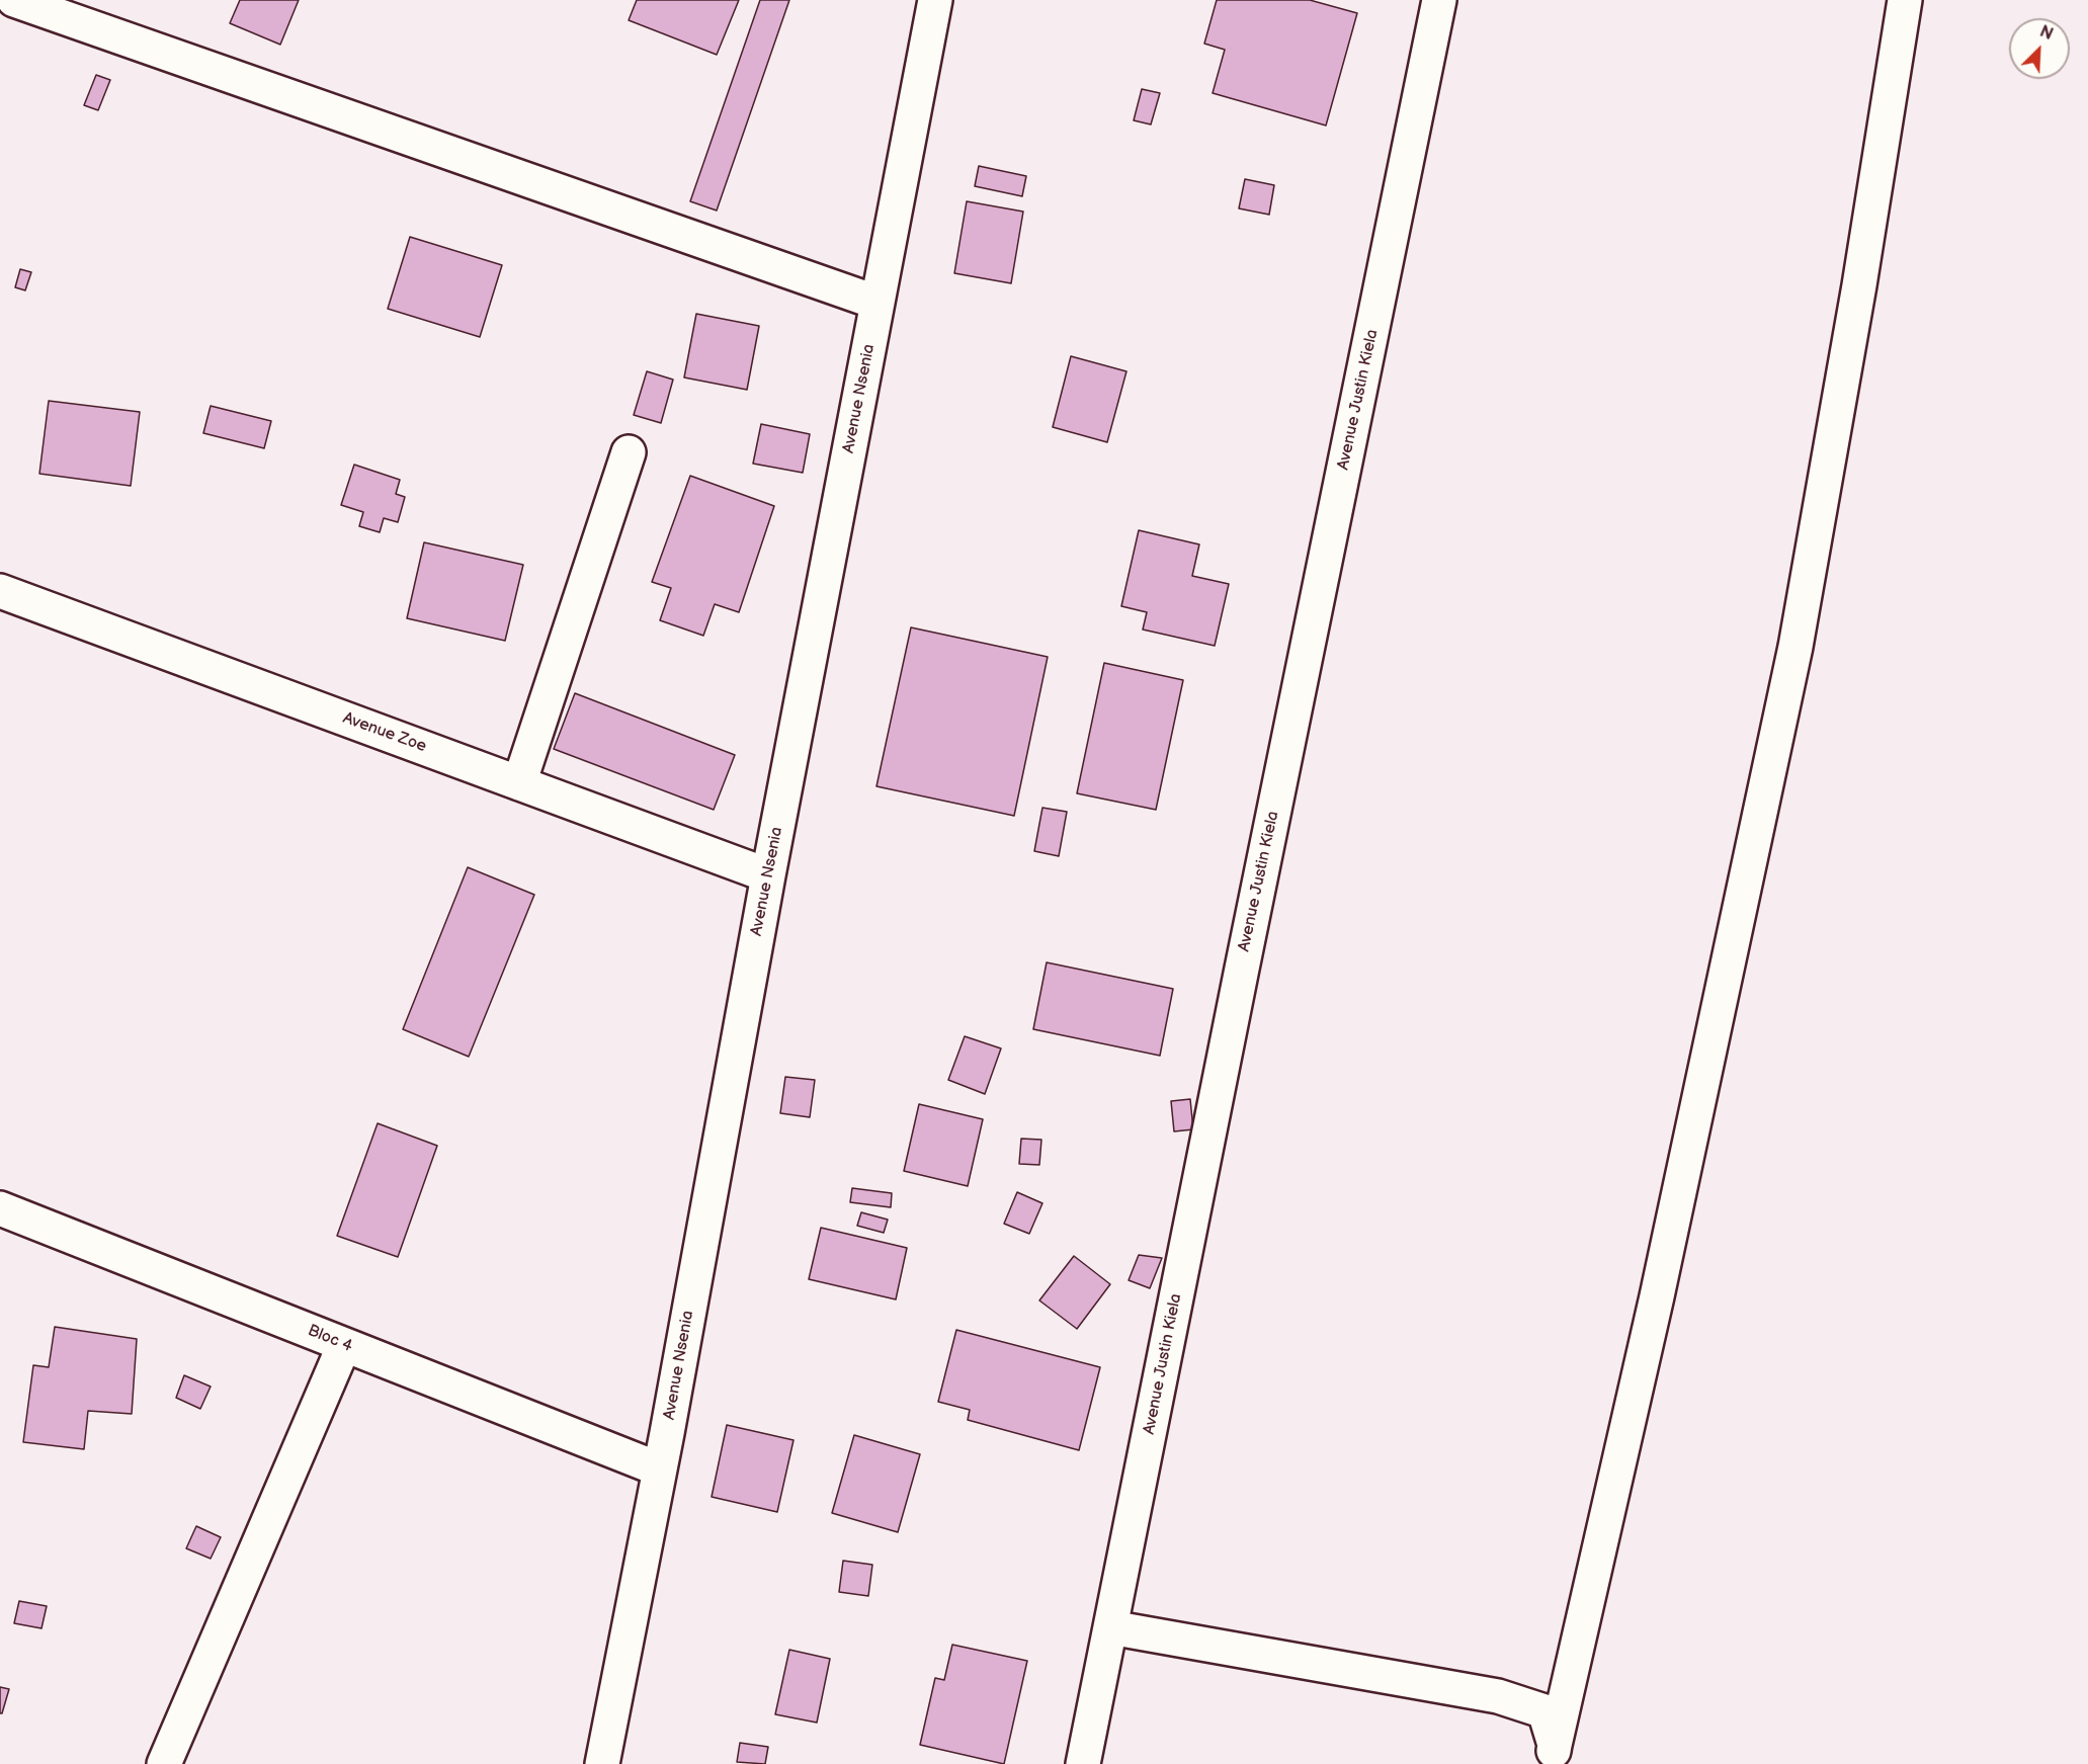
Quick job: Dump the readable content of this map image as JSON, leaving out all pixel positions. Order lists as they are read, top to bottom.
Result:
{
  "streets": {
    "street": [
      "Avenue Nsenia",
      "Avenue Justin Kiela",
      "Avenue Zoe",
      "Bloc 4"
    ]
  },
  "crossings": [
    ["Avenue Nsenia", "Avenue Zoe"],
    ["Avenue Nsenia", "Bloc 4"]
  ],
  "north": "top right"
}
